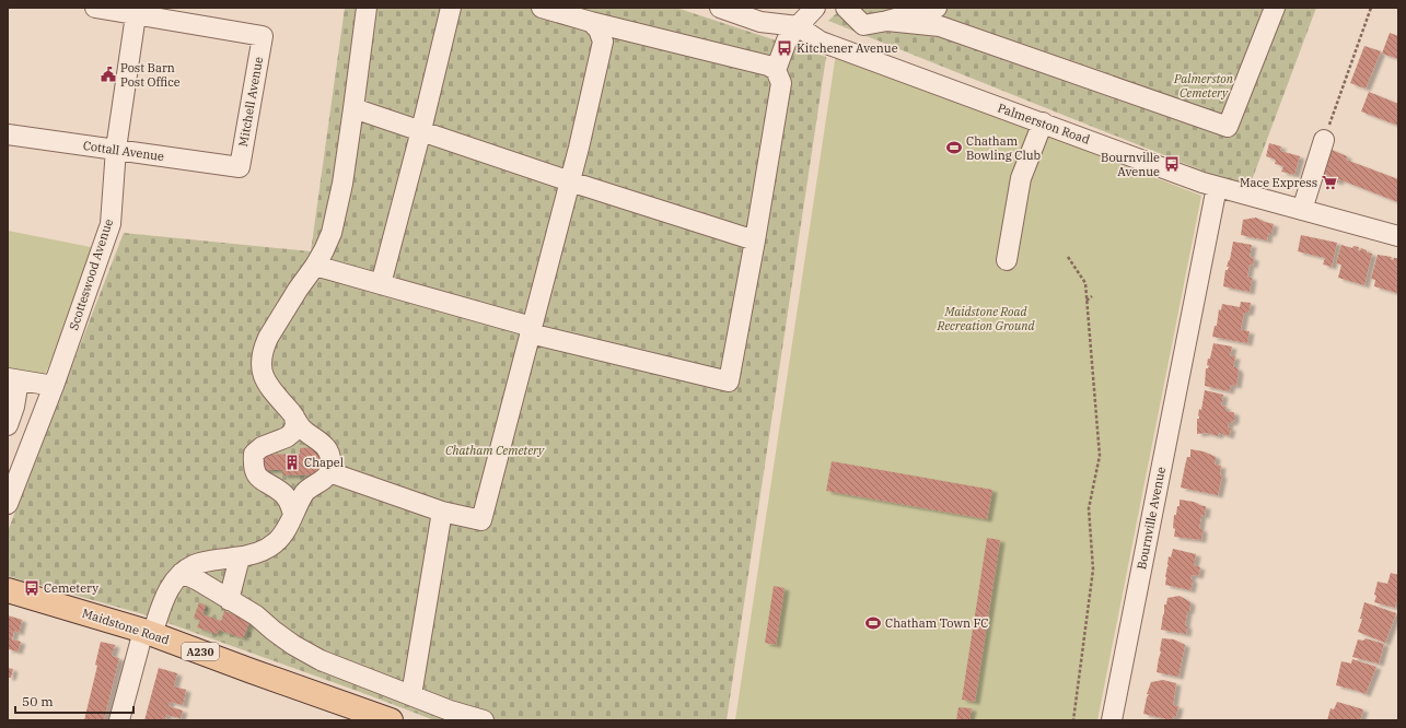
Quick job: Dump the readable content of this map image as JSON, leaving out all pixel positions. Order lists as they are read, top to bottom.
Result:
{
  "streets": {
    "main road": ["Maidstone Road", "A230"],
    "street": [
      "Mitchell Avenue",
      "Palmerston Road",
      "Cottall Avenue",
      "Scotteswood Avenue",
      "Bournville Avenue"
    ]
  },
  "crossings": [
    ["Mitchell Avenue", "Cottall Avenue"],
    ["Mitchell Avenue", "Scotteswood Avenue"],
    ["Palmerston Road", "Bournville Avenue"],
    ["Cottall Avenue", "Scotteswood Avenue"]
  ],
  "parks": ["Palmerston Cemetery", "Maidstone Road Recreation Ground", "Chatham Cemetery"],
  "places": {
    "bus stop": ["Kitchener Avenue", "Bournville Avenue", "Cemetery"],
    "public building": ["Post Barn Post Office"],
    "sports": ["Chatham Bowling Club", "Chatham Town FC"],
    "supermarket": ["Mace Express"],
    "building": ["Chapel"]
  },
  "scale_bar": "50 m"
}
